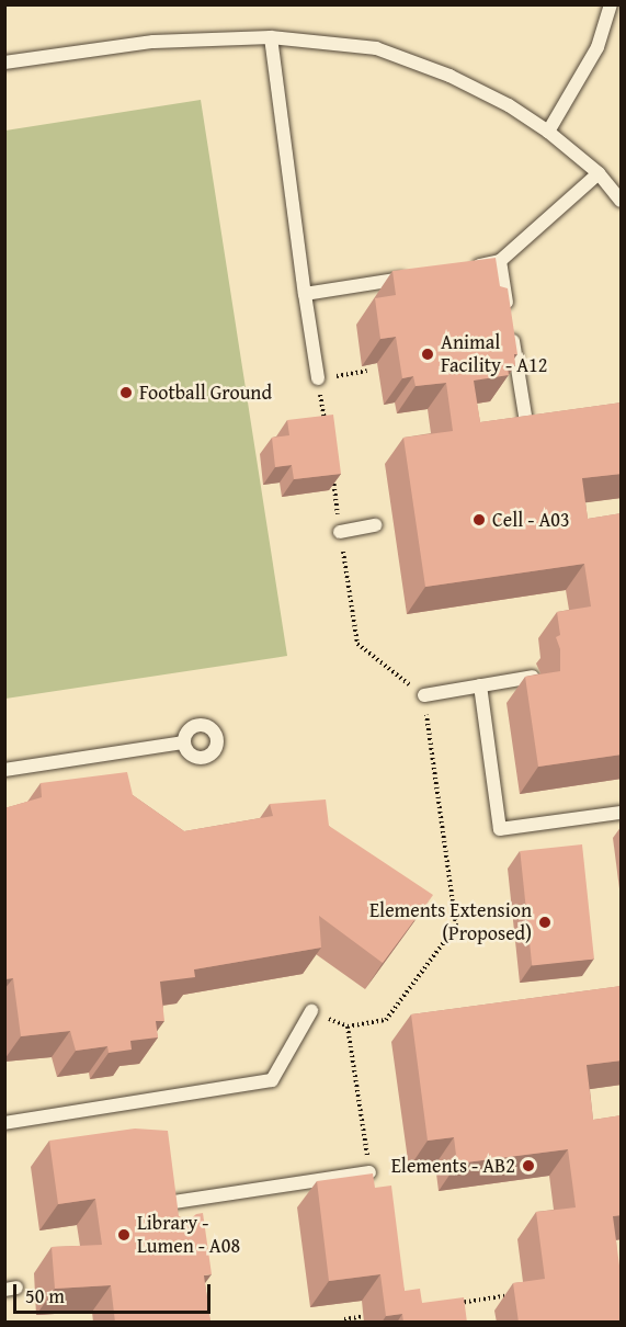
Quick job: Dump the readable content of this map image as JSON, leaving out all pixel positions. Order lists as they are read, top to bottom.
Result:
{
  "places": [
    "Animal Facility - A12",
    "Football Ground",
    "Cell - A03",
    "Elements Extension (Proposed)",
    "Elements - AB2",
    "Library - Lumen - A08"
  ],
  "scale_bar": "50 m"
}
